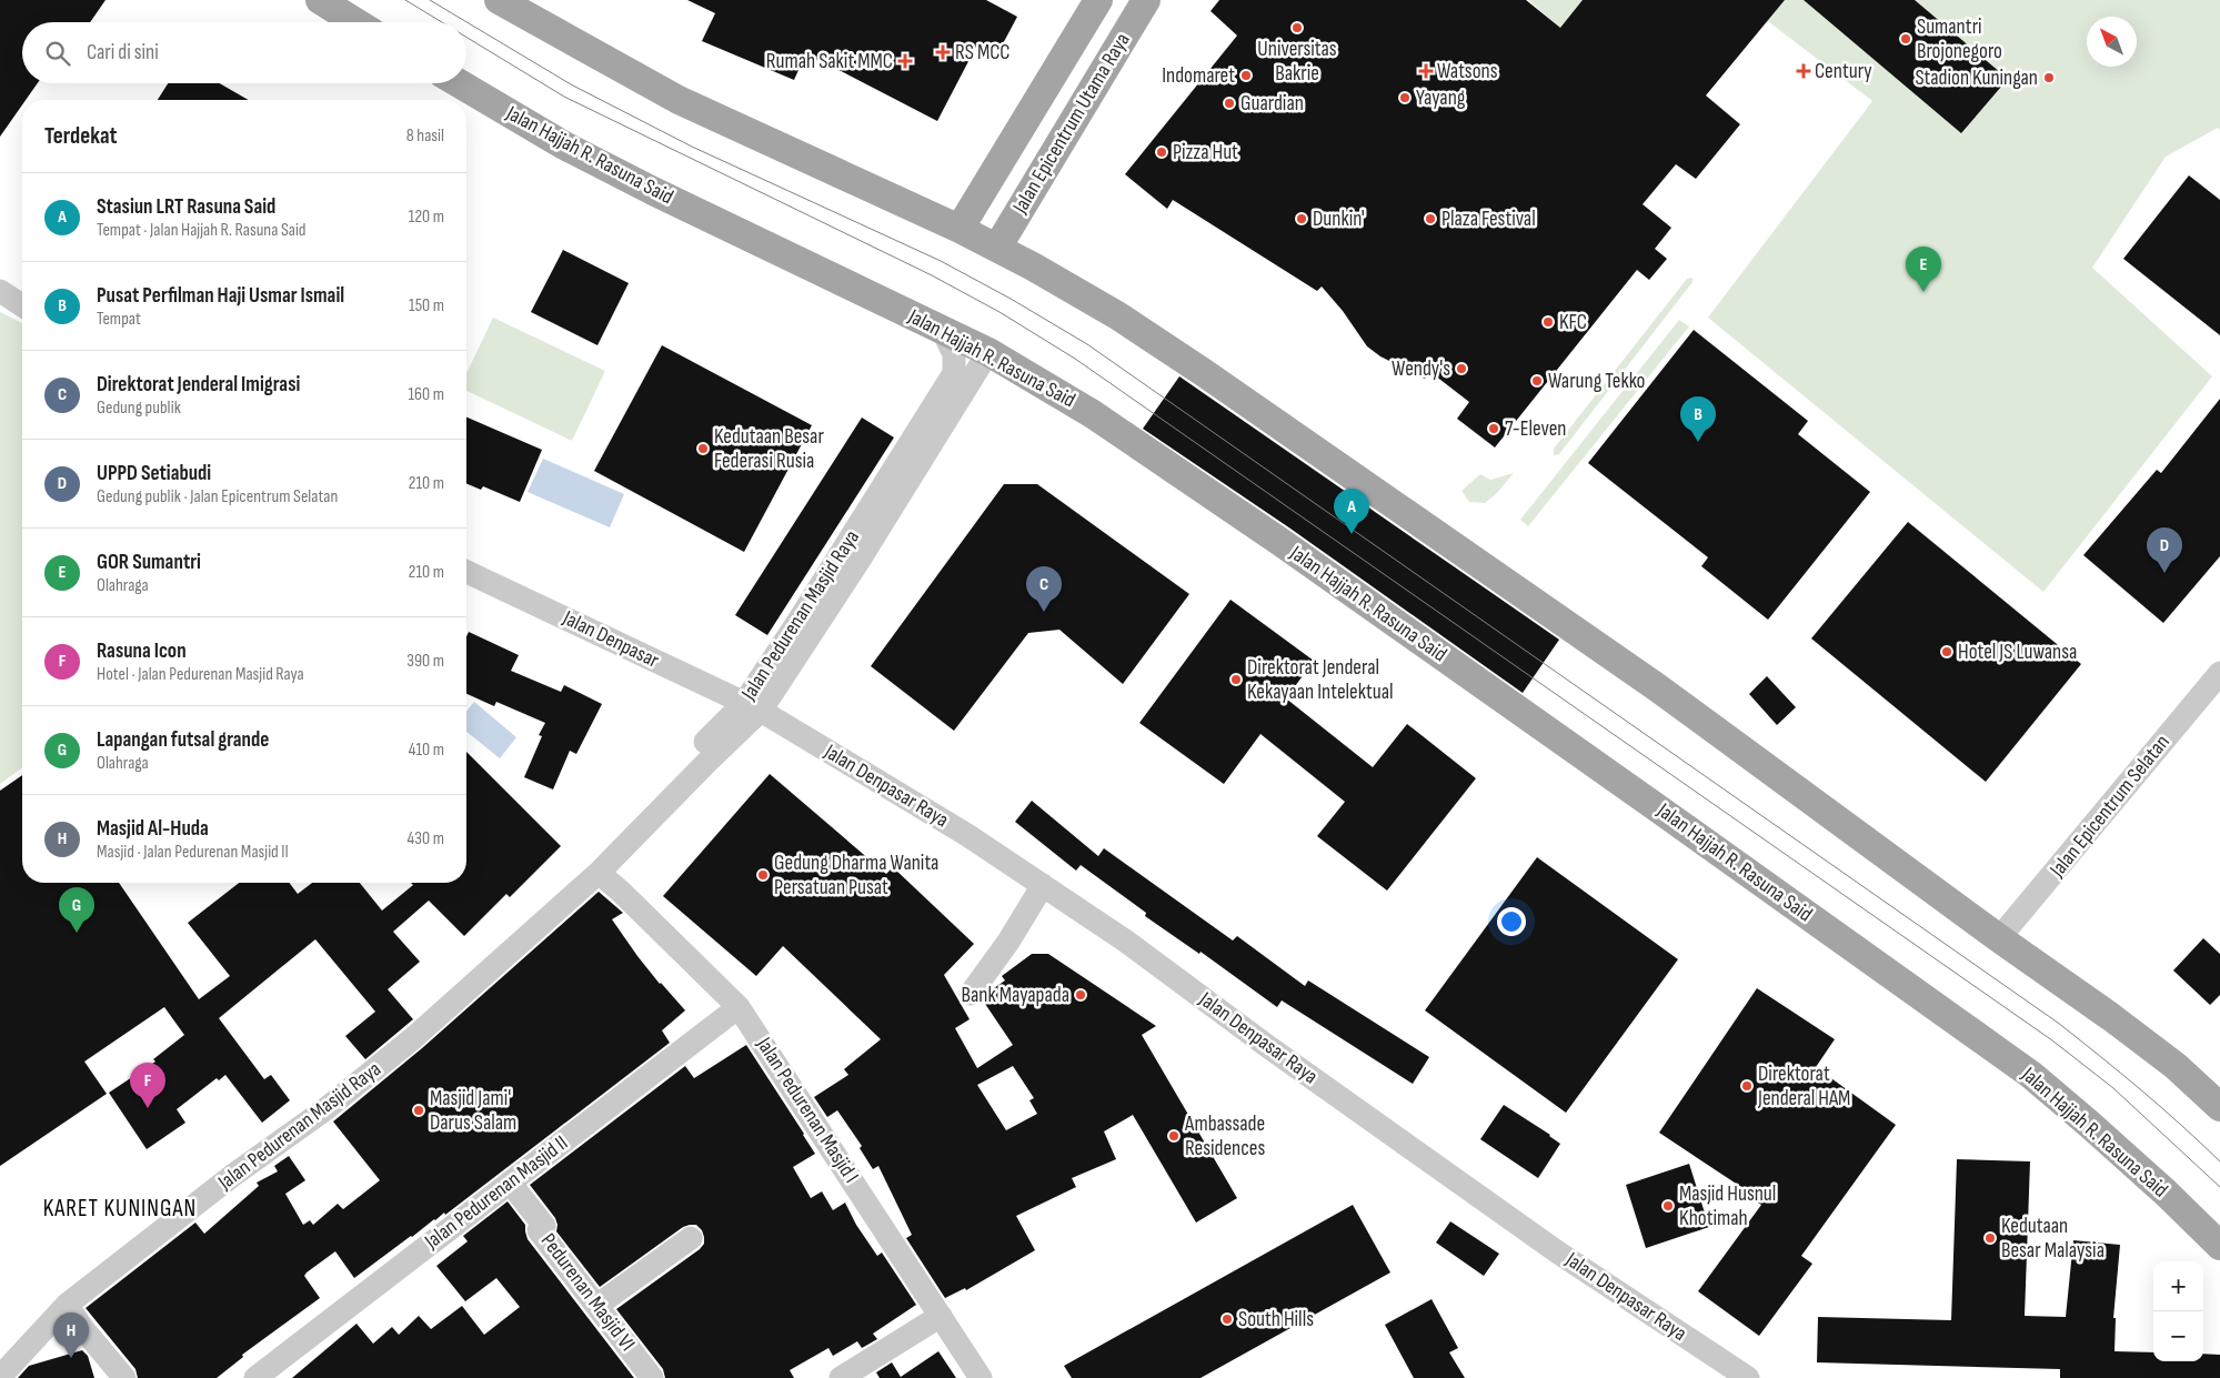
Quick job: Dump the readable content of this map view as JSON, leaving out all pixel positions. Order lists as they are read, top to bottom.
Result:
{
  "streets": {
    "main road": ["Jalan Epicentrum Utama Raya", "Jalan Hajjah R. Rasuna Said"],
    "street": [
      "Jalan Pedurenan Masjid Raya",
      "Jalan Denpasar",
      "Jalan Denpasar Raya",
      "Jalan Epicentrum Selatan",
      "Jalan Pedurenan Masjid I",
      "Jalan Pedurenan Masjid II",
      "Pedurenan Masjid VI"
    ]
  },
  "crossings": [
    ["Jalan Hajjah R. Rasuna Said", "Jalan Pedurenan Masjid Raya"],
    ["Jalan Pedurenan Masjid Raya", "Jalan Denpasar"],
    ["Jalan Pedurenan Masjid Raya", "Jalan Denpasar Raya"],
    ["Jalan Pedurenan Masjid Raya", "Jalan Pedurenan Masjid I"],
    ["Jalan Denpasar", "Jalan Denpasar Raya"],
    ["Jalan Pedurenan Masjid I", "Jalan Pedurenan Masjid II"],
    ["Jalan Pedurenan Masjid II", "Pedurenan Masjid VI"]
  ],
  "districts": ["KARET KUNINGAN"],
  "places": {
    "other": [
      "Universitas Bakrie",
      "Sumantri Brojonegoro",
      "Indomaret",
      "Stadion Kuningan",
      "Yayang",
      "Guardian",
      "Pizza Hut",
      "Dunkin'",
      "Plaza Festival",
      "KFC",
      "Wendy's",
      "Warung Tekko",
      "7-Eleven",
      "Kedutaan Besar Federasi Rusia",
      "Hotel JS Luwansa",
      "Direktorat Jenderal Kekayaan Intelektual",
      "Gedung Dharma Wanita Persatuan Pusat",
      "Bank Mayapada",
      "Direktorat Jenderal HAM",
      "Masjid Jami' Darus Salam",
      "Ambassade Residences",
      "Masjid Husnul Khotimah",
      "Kedutaan Besar Malaysia",
      "South Hills"
    ],
    "health": [
      "RS MCC",
      "Rumah Sakit MMC",
      "Watsons",
      "Century"
    ]
  },
  "north": "top left",
  "page": {
    "search": "Cari di sini",
    "heading": ["Terdekat", "8 hasil"],
    "list": [
      {
        "mark": "A",
        "name": "Stasiun LRT Rasuna Said",
        "note": "Tempat · Jalan Hajjah R. Rasuna Said",
        "value": "120 m"
      },
      {
        "mark": "B",
        "name": "Pusat Perfilman Haji Usmar Ismail",
        "note": "Tempat",
        "value": "150 m"
      },
      {
        "mark": "C",
        "name": "Direktorat Jenderal Imigrasi",
        "note": "Gedung publik",
        "value": "160 m"
      },
      {
        "mark": "D",
        "name": "UPPD Setiabudi",
        "note": "Gedung publik · Jalan Epicentrum Selatan",
        "value": "210 m"
      },
      {
        "mark": "E",
        "name": "GOR Sumantri",
        "note": "Olahraga",
        "value": "210 m"
      },
      {
        "mark": "F",
        "name": "Rasuna Icon",
        "note": "Hotel · Jalan Pedurenan Masjid Raya",
        "value": "390 m"
      },
      {
        "mark": "G",
        "name": "Lapangan futsal grande",
        "note": "Olahraga",
        "value": "410 m"
      },
      {
        "mark": "H",
        "name": "Masjid Al-Huda",
        "note": "Masjid · Jalan Pedurenan Masjid II",
        "value": "430 m"
      }
    ],
    "pins": [
      "E",
      "B",
      "A",
      "D",
      "C",
      "G",
      "F",
      "H"
    ],
    "map_buttons": ["+", "−"]
  }
}
